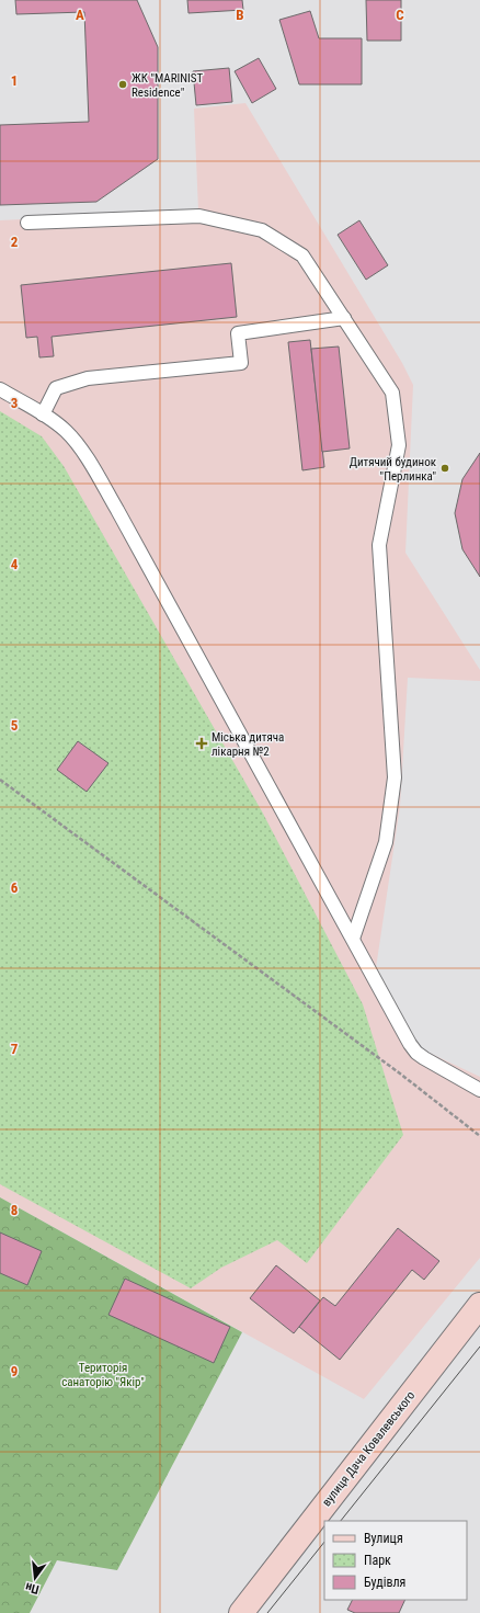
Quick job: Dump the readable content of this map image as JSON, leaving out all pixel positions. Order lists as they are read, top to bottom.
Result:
{
  "streets": {
    "street": ["вулиця Дача Ковалевського"]
  },
  "parks": ["Територія санаторію \"Якір\""],
  "places": {
    "other": ["ЖК \"MARINIST Residence\"", "Дитячий будинок \"Перлинка\""],
    "health": ["Міська дитяча лікарня №2"]
  },
  "legend": ["Вулиця", "Парк", "Будівля"],
  "north": "bottom",
  "grid": {
    "columns": ["A", "B", "C"],
    "rows": [
      "1",
      "2",
      "3",
      "4",
      "5",
      "6",
      "7",
      "8",
      "9"
    ]
  }
}
